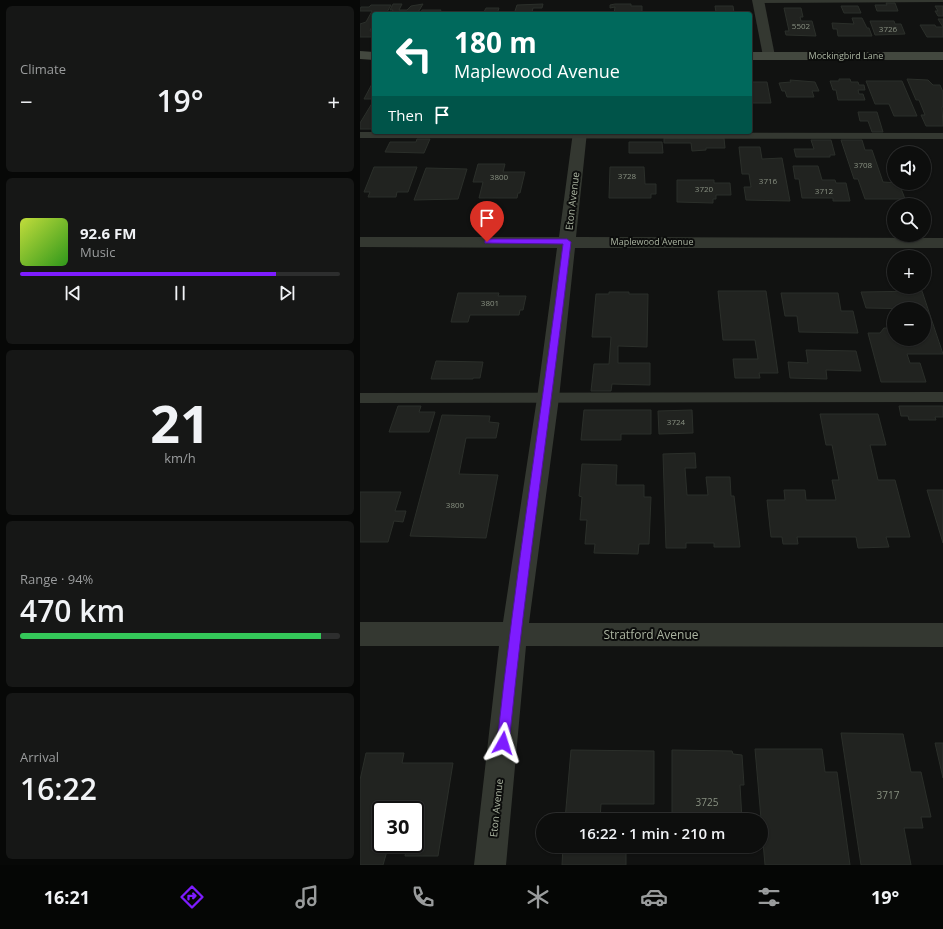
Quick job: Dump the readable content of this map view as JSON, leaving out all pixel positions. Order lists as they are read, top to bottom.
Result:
{
  "streets": {
    "main road": ["Mockingbird Lane"],
    "street": ["Eton Avenue", "Maplewood Avenue", "Stratford Avenue"]
  },
  "crossings": [
    ["Eton Avenue", "Maplewood Avenue"],
    ["Eton Avenue", "Stratford Avenue"]
  ],
  "house_numbers": [
    "5502",
    "3726",
    "3708",
    "3728",
    "3800",
    "3716",
    "3720",
    "3712",
    "3801",
    "3724",
    "3800",
    "3717",
    "3725"
  ],
  "page": {
    "tile": [
      "Climate",
      ["21", "km/h"],
      ["Range · 94%", "470 km"],
      ["Arrival", "16:22"]
    ],
    "turn": ["180 m", "Maplewood Avenue"],
    "heat": ["−", "19°", "+"],
    "then": "Then",
    "map_buttons": ["+", "−"],
    "song": ["92.6 FM", "Music"],
    "limit": "30",
    "trip": "16:22 · 1 min · 210 m",
    "tabs": ["16:21", "19°"]
  }
}
